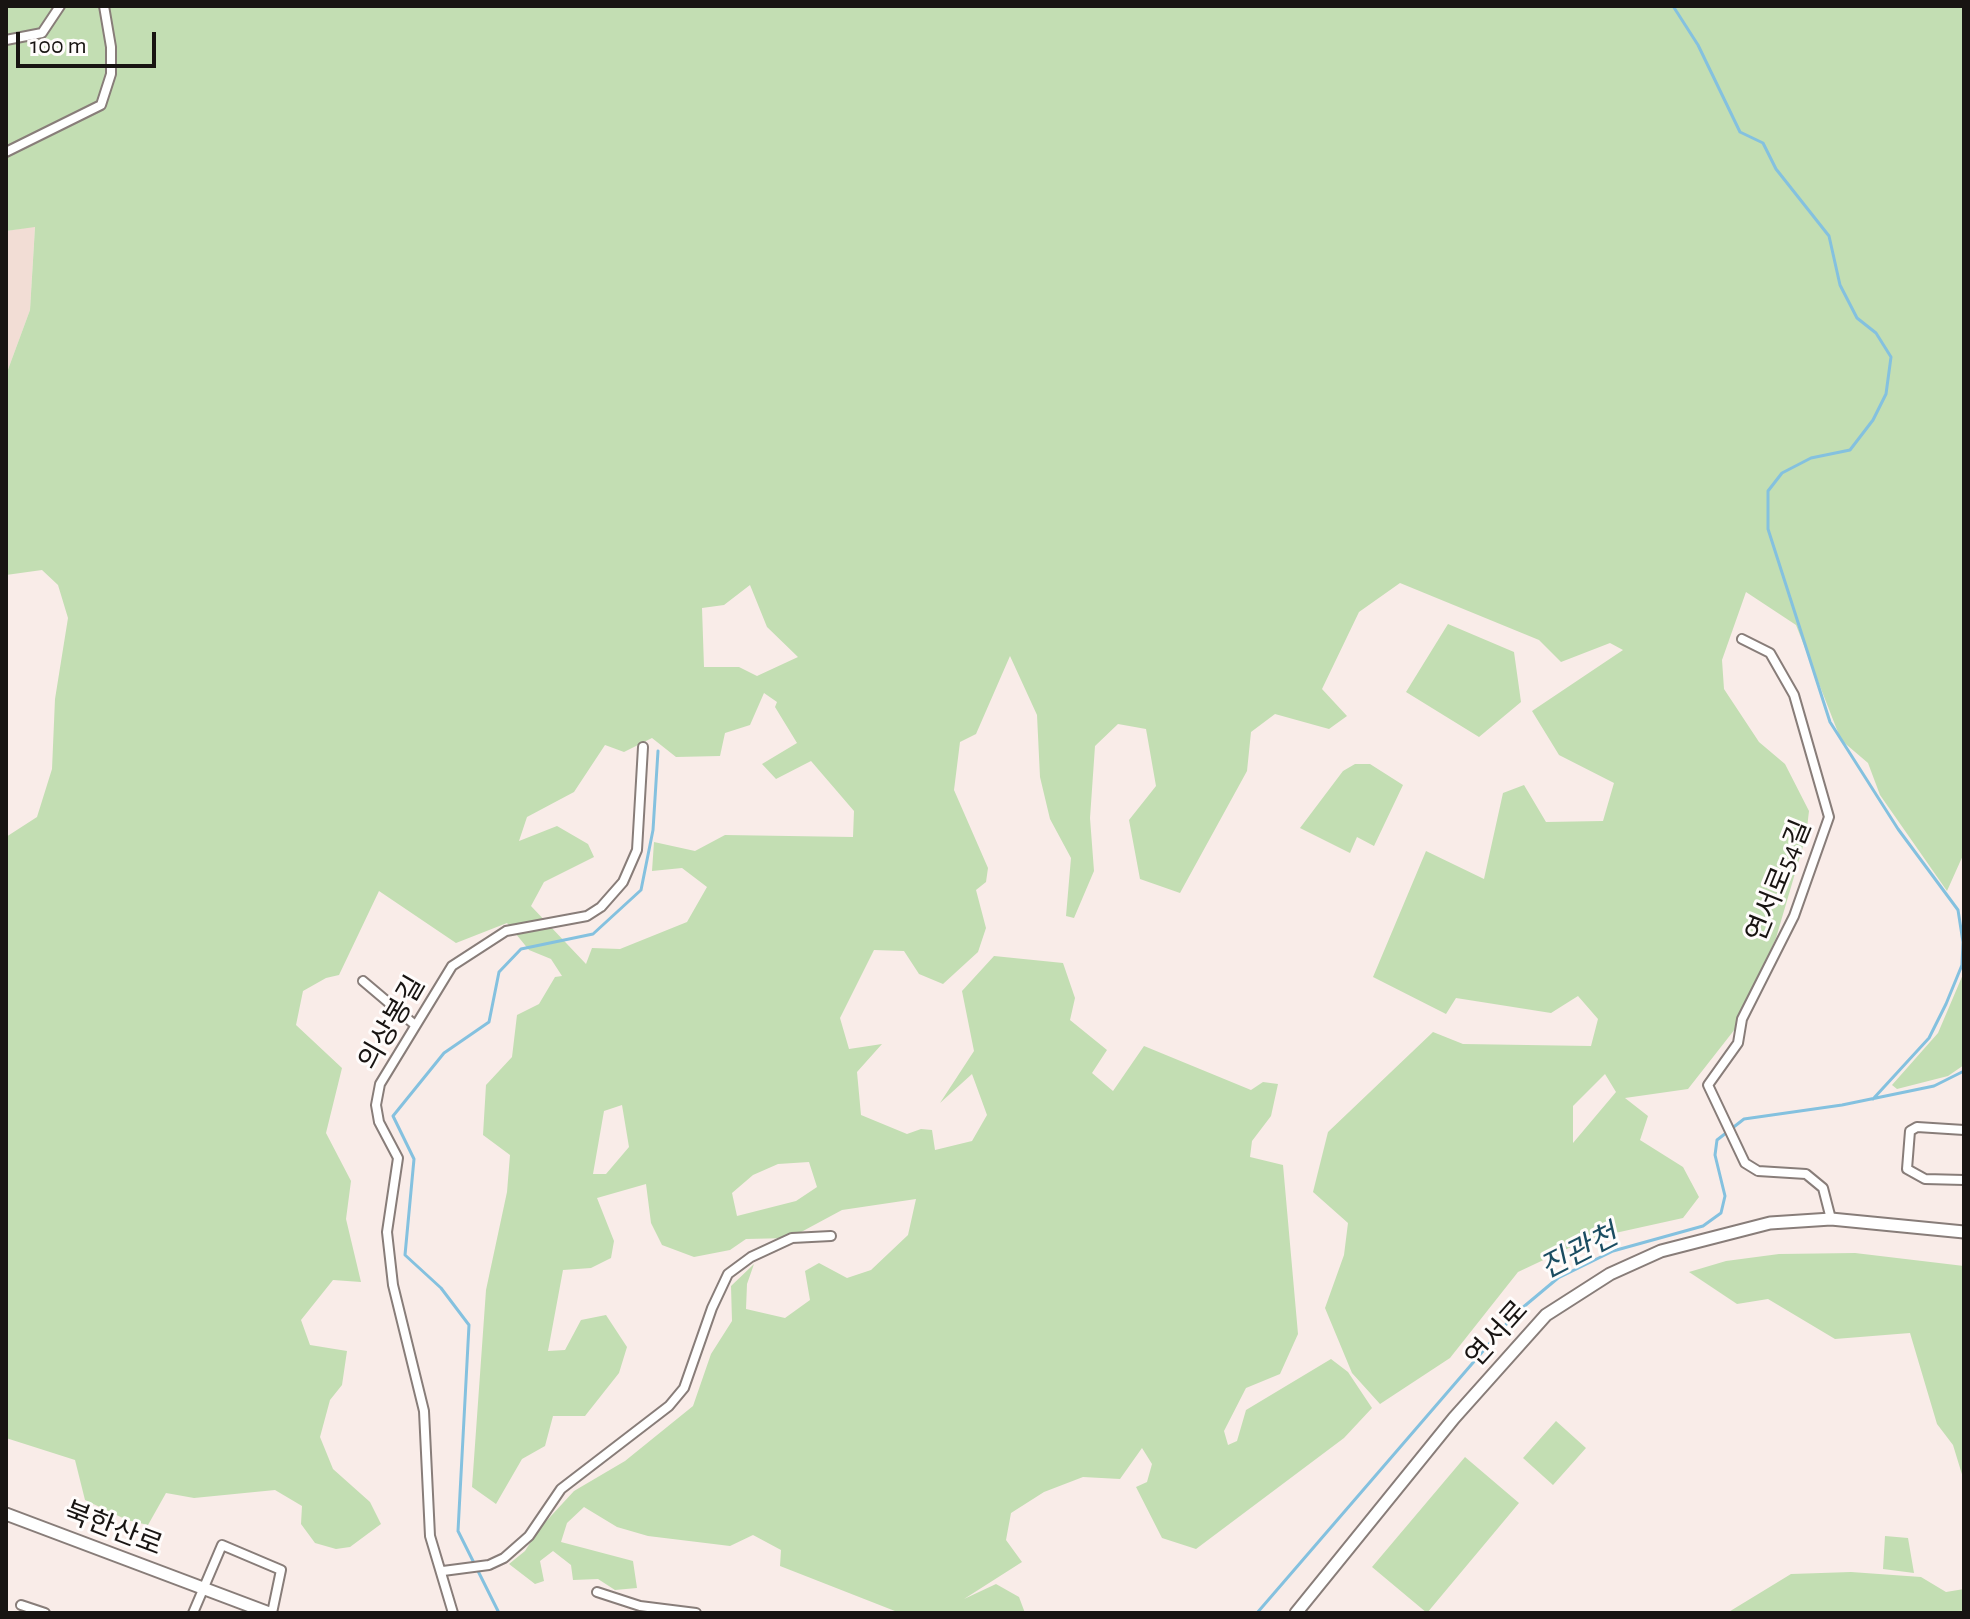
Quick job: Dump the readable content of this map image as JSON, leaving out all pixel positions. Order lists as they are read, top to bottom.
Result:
{
  "streets": {
    "main road": ["연서로", "북한산로"],
    "street": ["연서로54길", "의상봉길"]
  },
  "crossings": [
    ["연서로54길", "연서로"]
  ],
  "water": ["진관천"],
  "scale_bar": "100 m"
}
